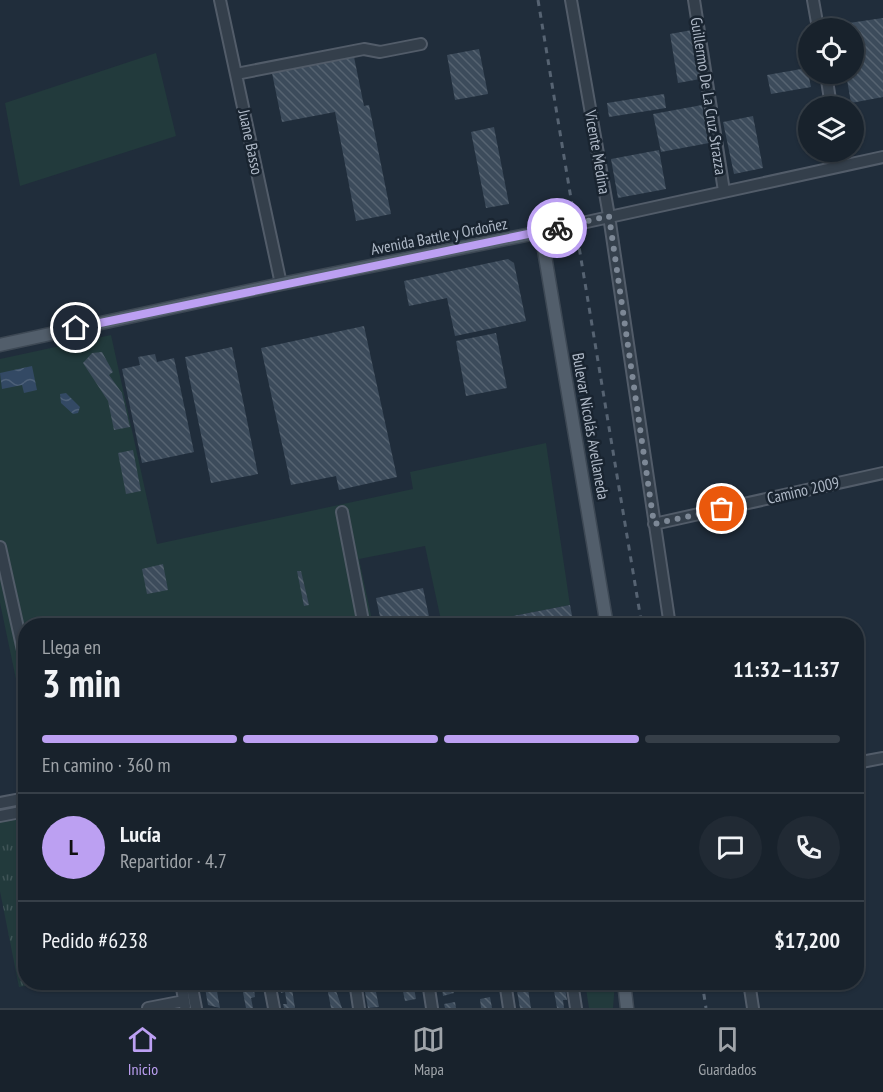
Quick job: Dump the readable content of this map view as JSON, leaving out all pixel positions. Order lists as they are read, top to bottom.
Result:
{
  "streets": {
    "main road": ["Avenida Battle y Ordoñez", "Bulevar Nicolás Avellaneda"],
    "street": [
      "Guillermo De La Cruz Strazza",
      "Juane Basso",
      "Vicente Medina",
      "Camino 2009"
    ]
  },
  "crossings": [
    ["Guillermo De La Cruz Strazza", "Avenida Battle y Ordoñez"],
    ["Juane Basso", "Avenida Battle y Ordoñez"],
    ["Vicente Medina", "Avenida Battle y Ordoñez"],
    ["Vicente Medina", "Camino 2009"],
    ["Avenida Battle y Ordoñez", "Bulevar Nicolás Avellaneda"]
  ],
  "page": {
    "heading": ["3 min", "Llega en", "11:32–11:37"],
    "panel": [
      "Lucía",
      "Repartidor · 4.7",
      "Pedido #6238",
      "$17,200"
    ],
    "bar": "En camino · 360 m",
    "round": "L",
    "tabs": ["Inicio", "Mapa", "Guardados"]
  }
}
